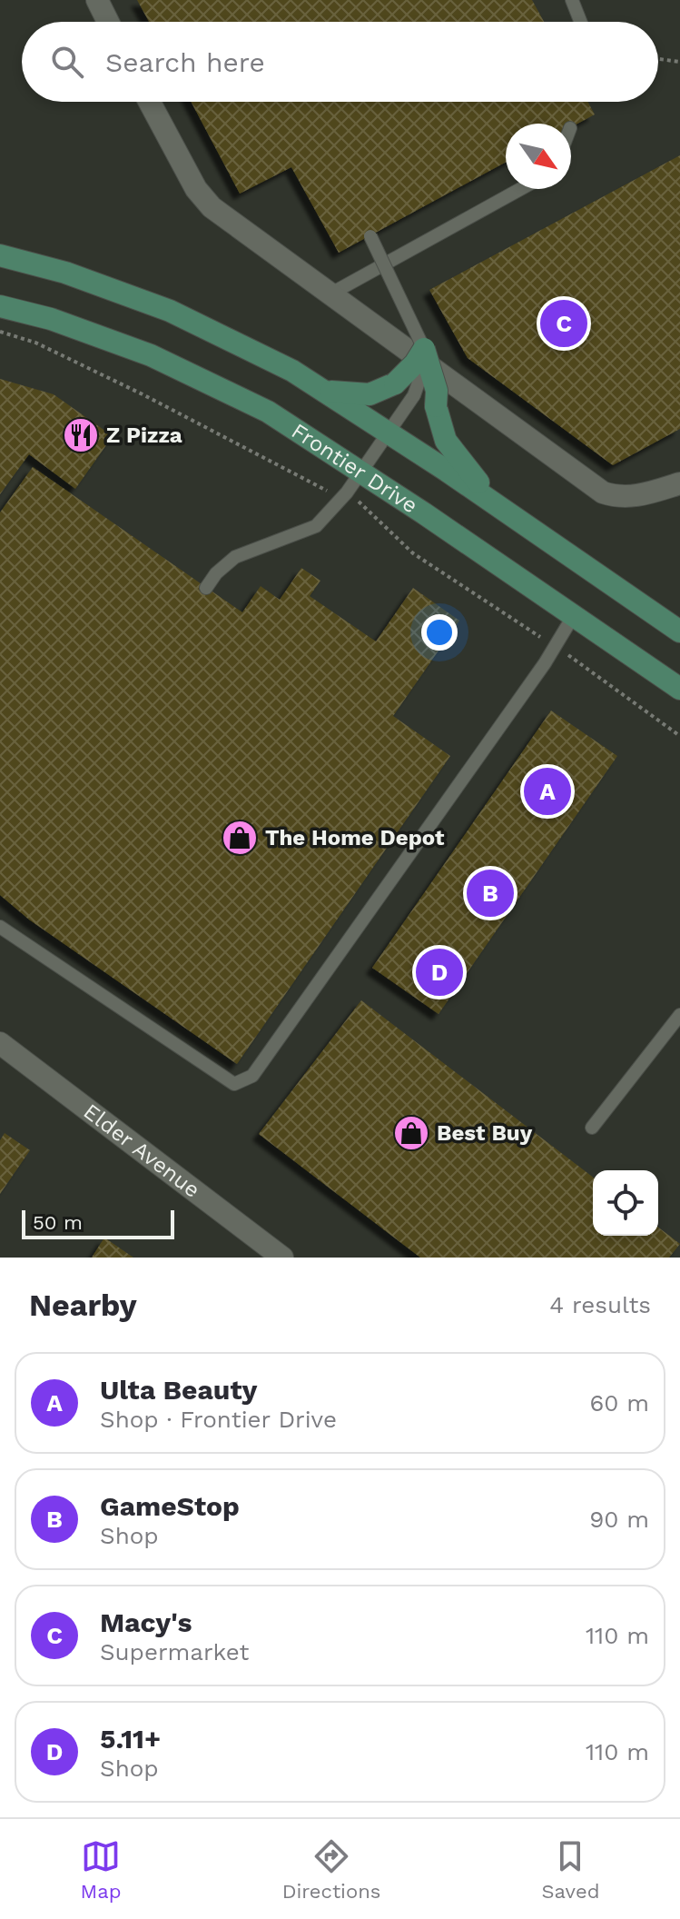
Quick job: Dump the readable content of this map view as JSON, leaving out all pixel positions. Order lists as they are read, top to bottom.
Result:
{
  "streets": {
    "main road": ["Frontier Drive"],
    "street": ["Elder Avenue"]
  },
  "places": {
    "restaurant": ["Z Pizza"],
    "shop": ["The Home Depot", "Best Buy"]
  },
  "scale_bar": "50 m",
  "north": "bottom right",
  "page": {
    "search": "Search here",
    "pins": [
      "C",
      "A",
      "B",
      "D"
    ],
    "scale": "50 m",
    "heading": ["Nearby", "4 results"],
    "list": [
      {
        "mark": "A",
        "name": "Ulta Beauty",
        "note": "Shop · Frontier Drive",
        "value": "60 m"
      },
      {
        "mark": "B",
        "name": "GameStop",
        "note": "Shop",
        "value": "90 m"
      },
      {
        "mark": "C",
        "name": "Macy's",
        "note": "Supermarket",
        "value": "110 m"
      },
      {
        "mark": "D",
        "name": "5.11+",
        "note": "Shop",
        "value": "110 m"
      }
    ],
    "nav": ["Map", "Directions", "Saved"]
  }
}
